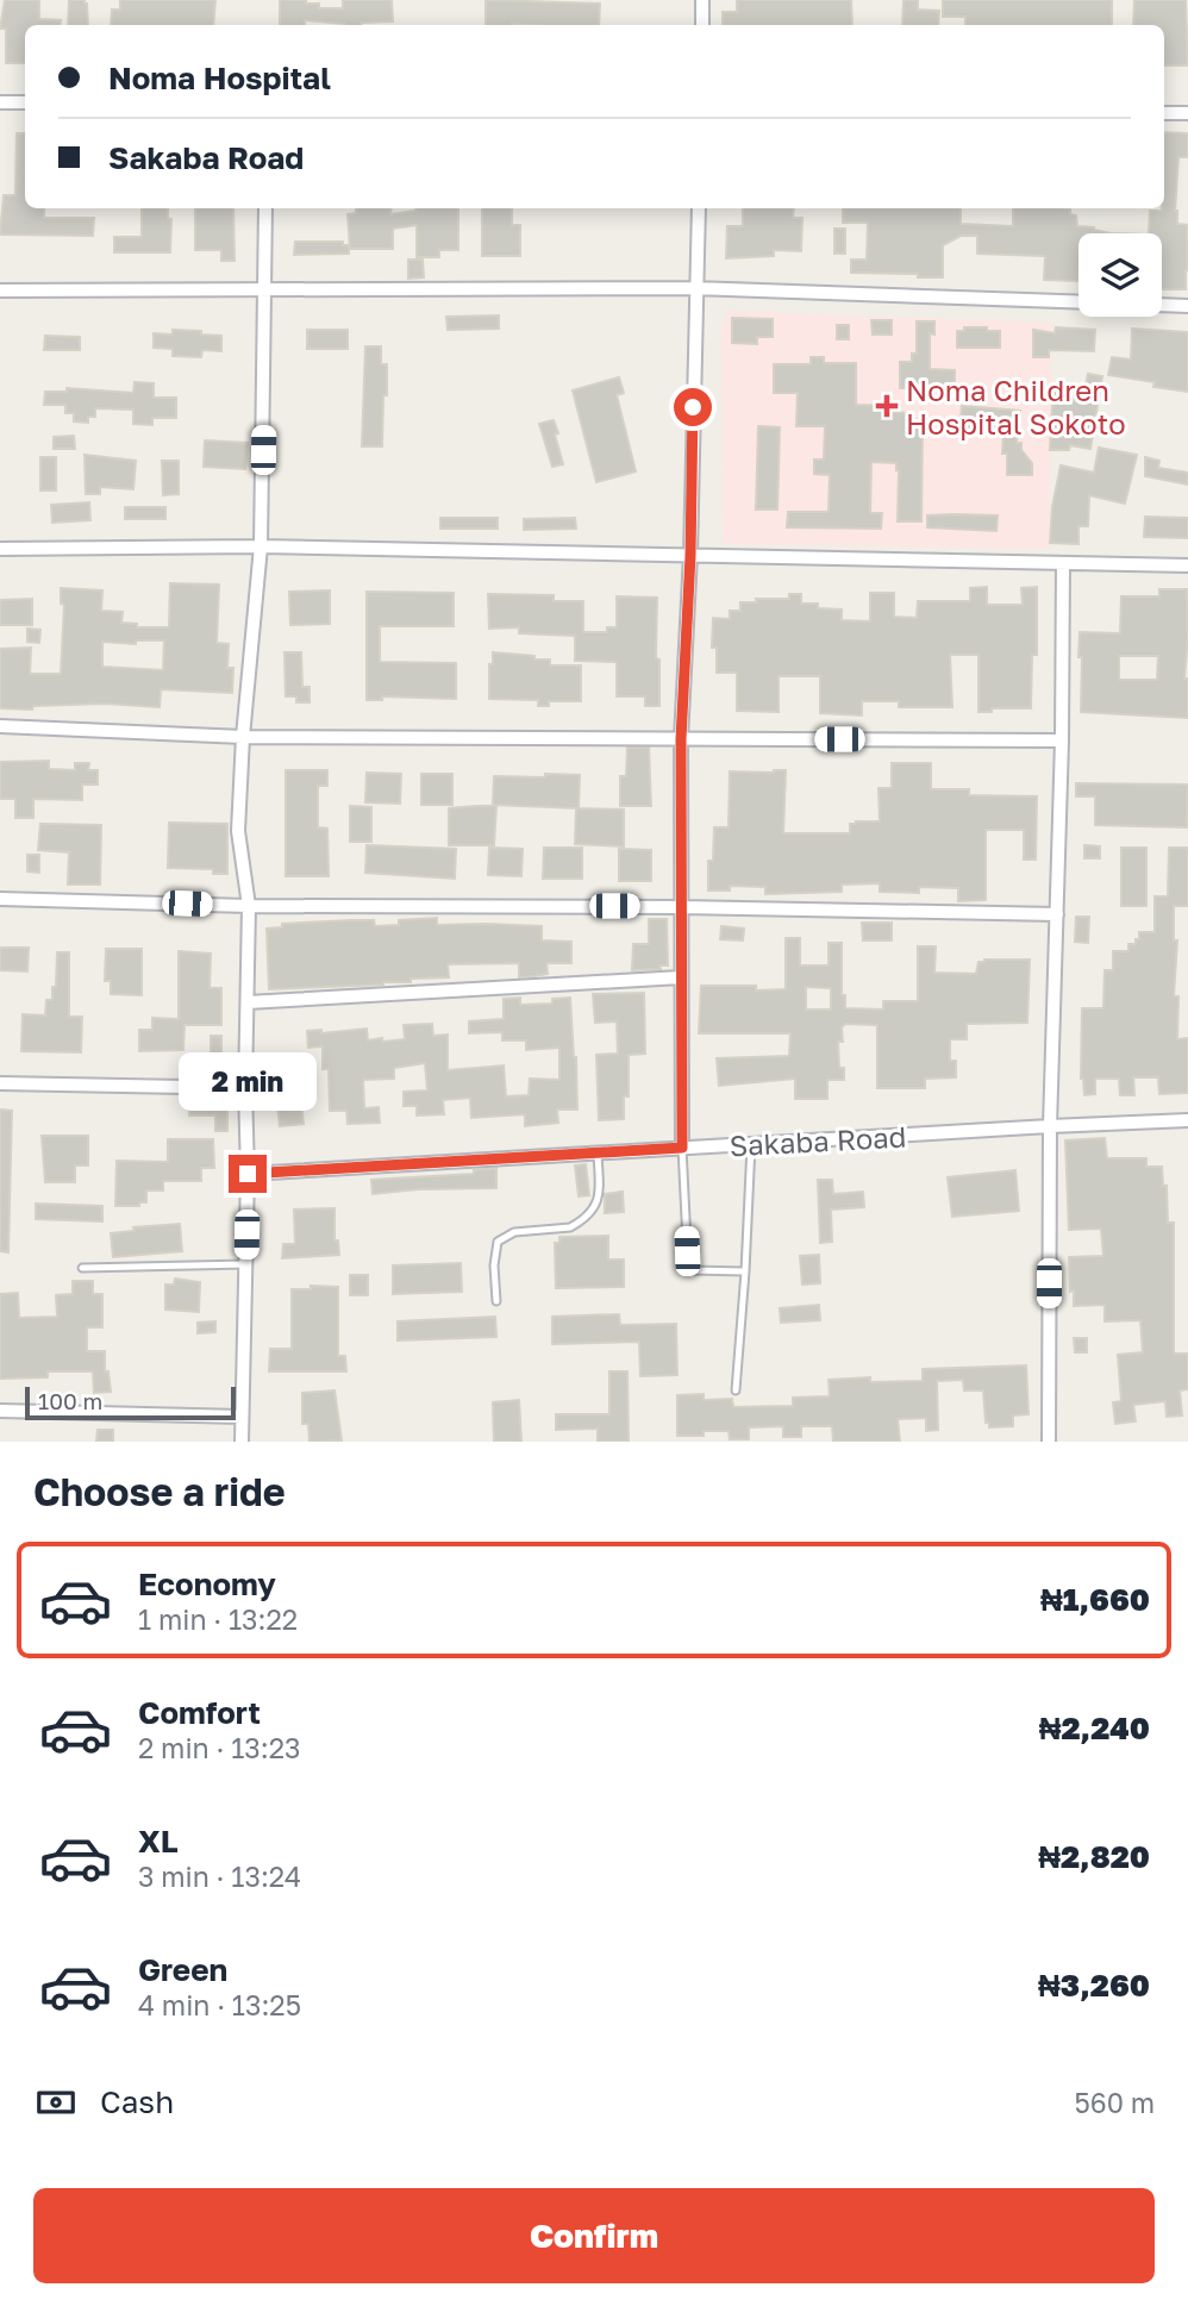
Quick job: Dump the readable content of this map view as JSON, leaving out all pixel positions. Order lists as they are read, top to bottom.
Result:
{
  "streets": {
    "street": ["Sakaba Road"]
  },
  "places": {
    "health": ["Noma Children Hospital Sokoto"]
  },
  "scale_bar": "100 m",
  "page": {
    "banner": ["Noma Hospital", "Sakaba Road"],
    "bubble": "2 min",
    "scale": "100 m",
    "heading": "Choose a ride",
    "list": [
      {
        "name": "Economy",
        "note": "1 min · 13:22",
        "value": "₦1,660"
      },
      {
        "name": "Comfort",
        "note": "2 min · 13:23",
        "value": "₦2,240"
      },
      {
        "name": "XL",
        "note": "3 min · 13:24",
        "value": "₦2,820"
      },
      {
        "name": "Green",
        "note": "4 min · 13:25",
        "value": "₦3,260"
      }
    ],
    "pay": ["Cash", "560 m"],
    "buttons": "Confirm"
  }
}
